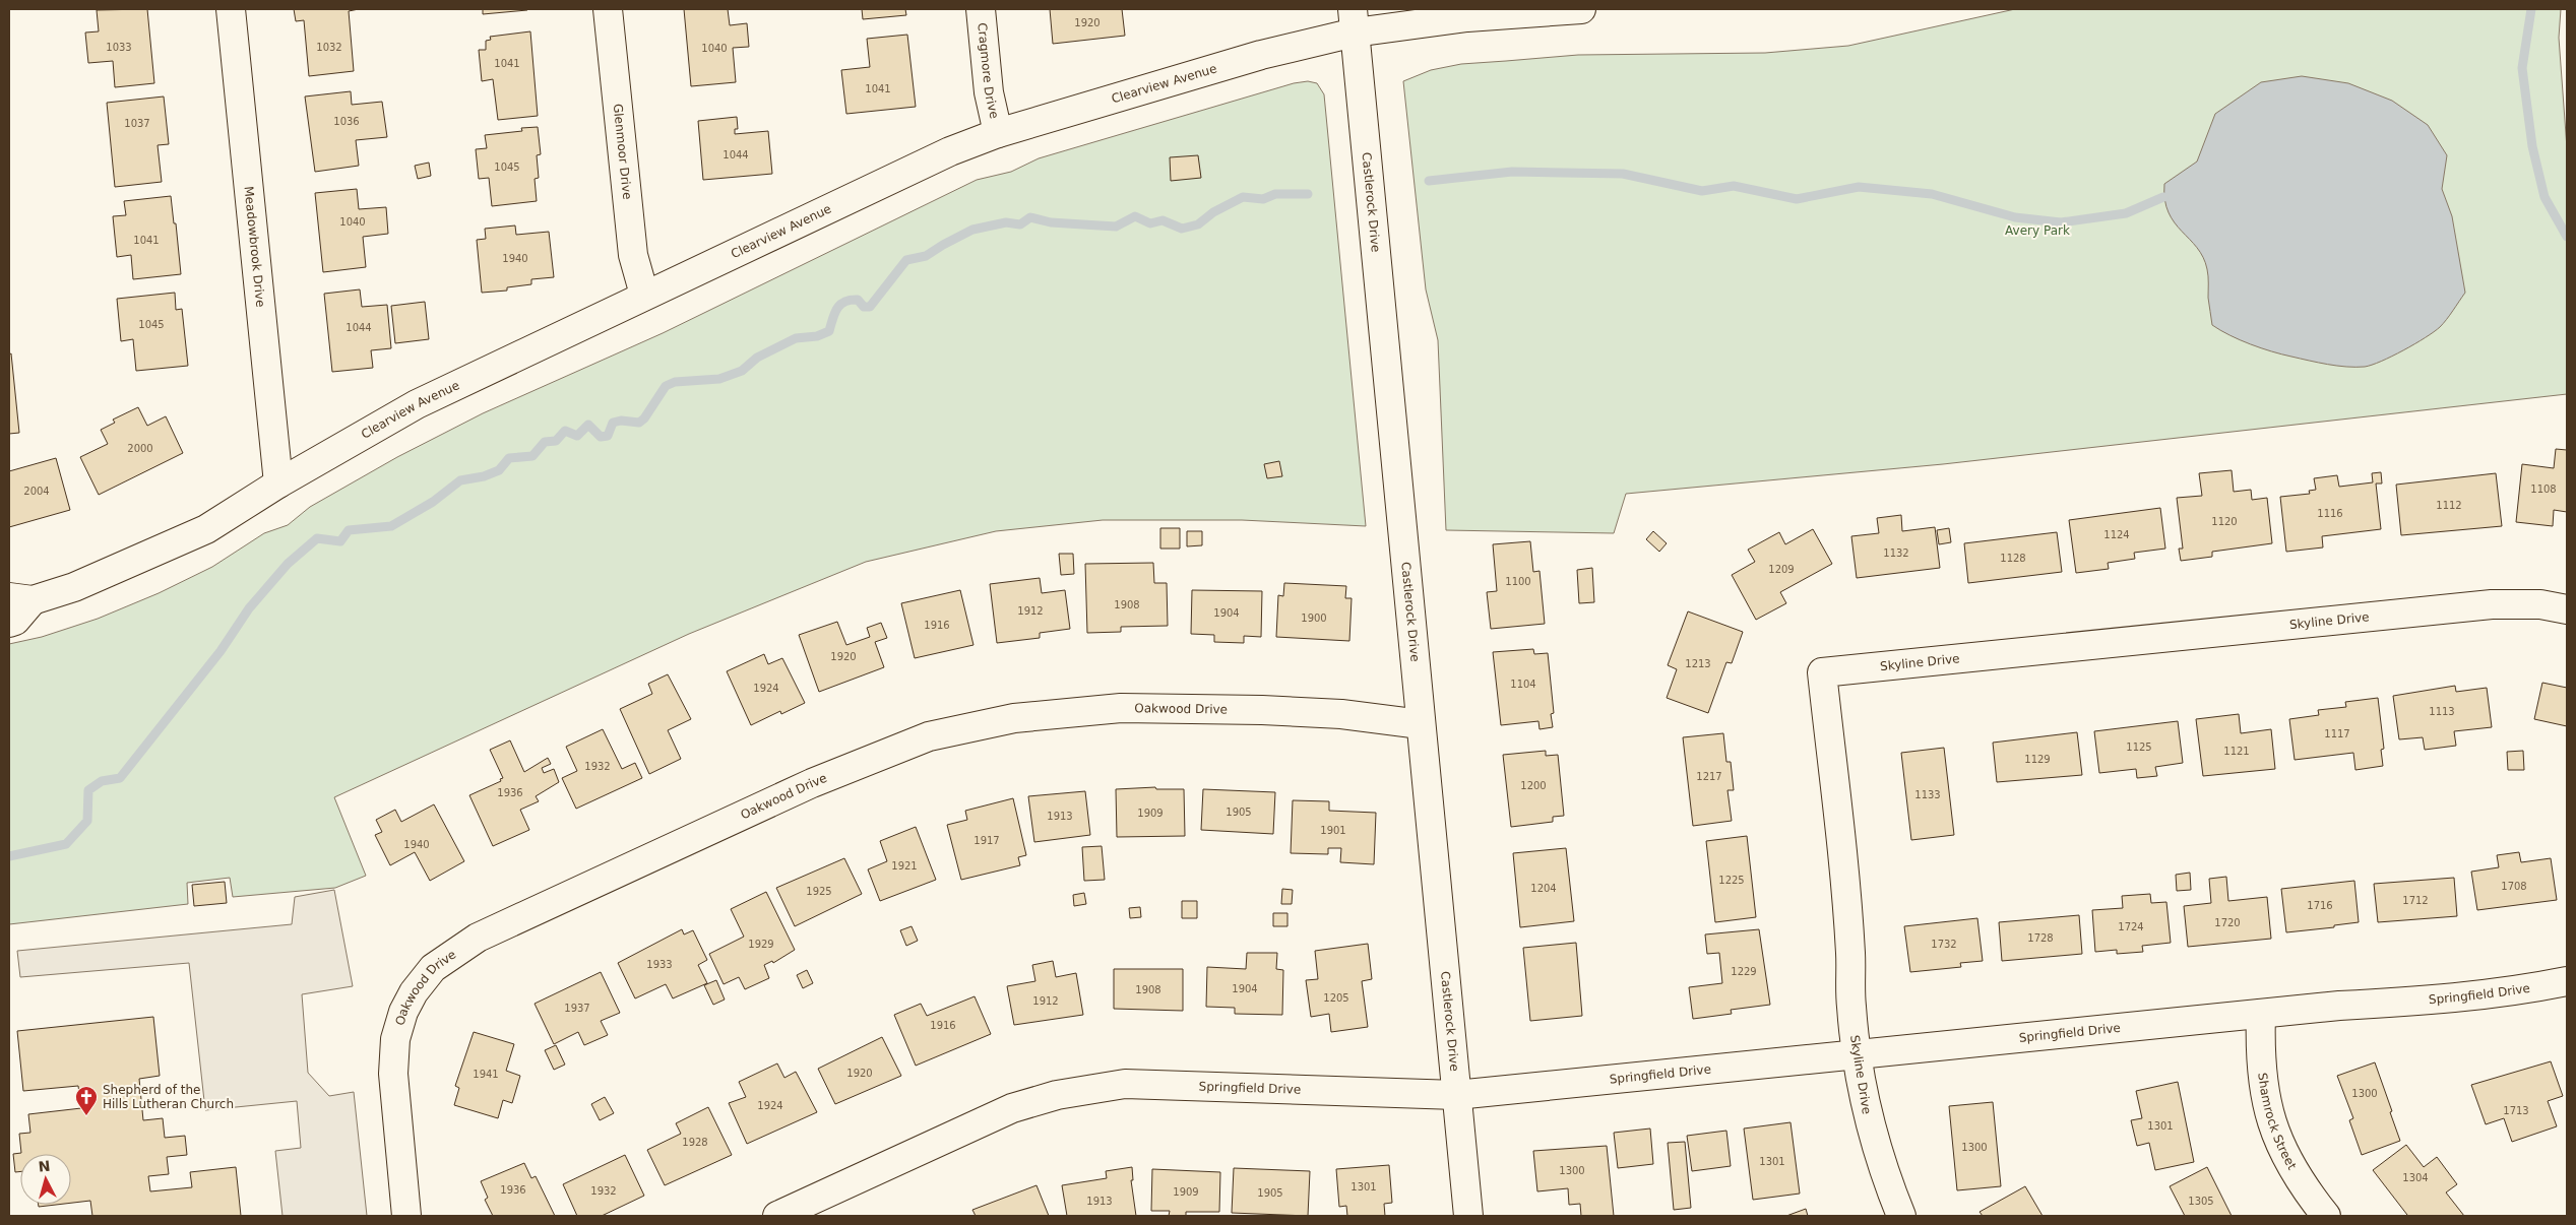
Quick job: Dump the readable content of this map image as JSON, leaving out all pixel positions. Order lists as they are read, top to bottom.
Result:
{
  "streets": {
    "street": [
      "Cragmore Drive",
      "Clearview Avenue",
      "Glenmoor Drive",
      "Castlerock Drive",
      "Meadowbrook Drive",
      "Skyline Drive",
      "Oakwood Drive",
      "Springfield Drive",
      "Shamrock Street"
    ]
  },
  "crossings": [
    ["Cragmore Drive", "Clearview Avenue"],
    ["Clearview Avenue", "Glenmoor Drive"],
    ["Clearview Avenue", "Castlerock Drive"],
    ["Clearview Avenue", "Meadowbrook Drive"],
    ["Castlerock Drive", "Oakwood Drive"],
    ["Castlerock Drive", "Springfield Drive"],
    ["Skyline Drive", "Springfield Drive"],
    ["Springfield Drive", "Shamrock Street"]
  ],
  "parks": ["Avery Park"],
  "places": {
    "church": ["Shepherd of the Hills Lutheran Church"]
  },
  "house_numbers": [
    "1920",
    "1033",
    "1032",
    "1040",
    "1041",
    "1041",
    "1036",
    "1037",
    "1044",
    "1045",
    "1040",
    "1041",
    "1940",
    "1045",
    "1044",
    "2000",
    "1108",
    "2004",
    "1112",
    "1116",
    "1120",
    "1124",
    "1132",
    "1128",
    "1209",
    "1100",
    "1908",
    "1912",
    "1904",
    "1900",
    "1916",
    "1920",
    "1213",
    "1104",
    "1924",
    "1113",
    "1117",
    "1125",
    "1121",
    "1129",
    "1932",
    "1217",
    "1200",
    "1936",
    "1133",
    "1905",
    "1909",
    "1913",
    "1901",
    "1917",
    "1940",
    "1921",
    "1225",
    "1708",
    "1204",
    "1925",
    "1712",
    "1716",
    "1720",
    "1724",
    "1728",
    "1929",
    "1732",
    "1933",
    "1229",
    "1904",
    "1908",
    "1205",
    "1912",
    "1937",
    "1916",
    "1920",
    "1941",
    "1300",
    "1924",
    "1713",
    "1301",
    "1928",
    "1300",
    "1301",
    "1300",
    "1304",
    "1301",
    "1936",
    "1932",
    "1909",
    "1905",
    "1913",
    "1305"
  ],
  "north": "top"
}
